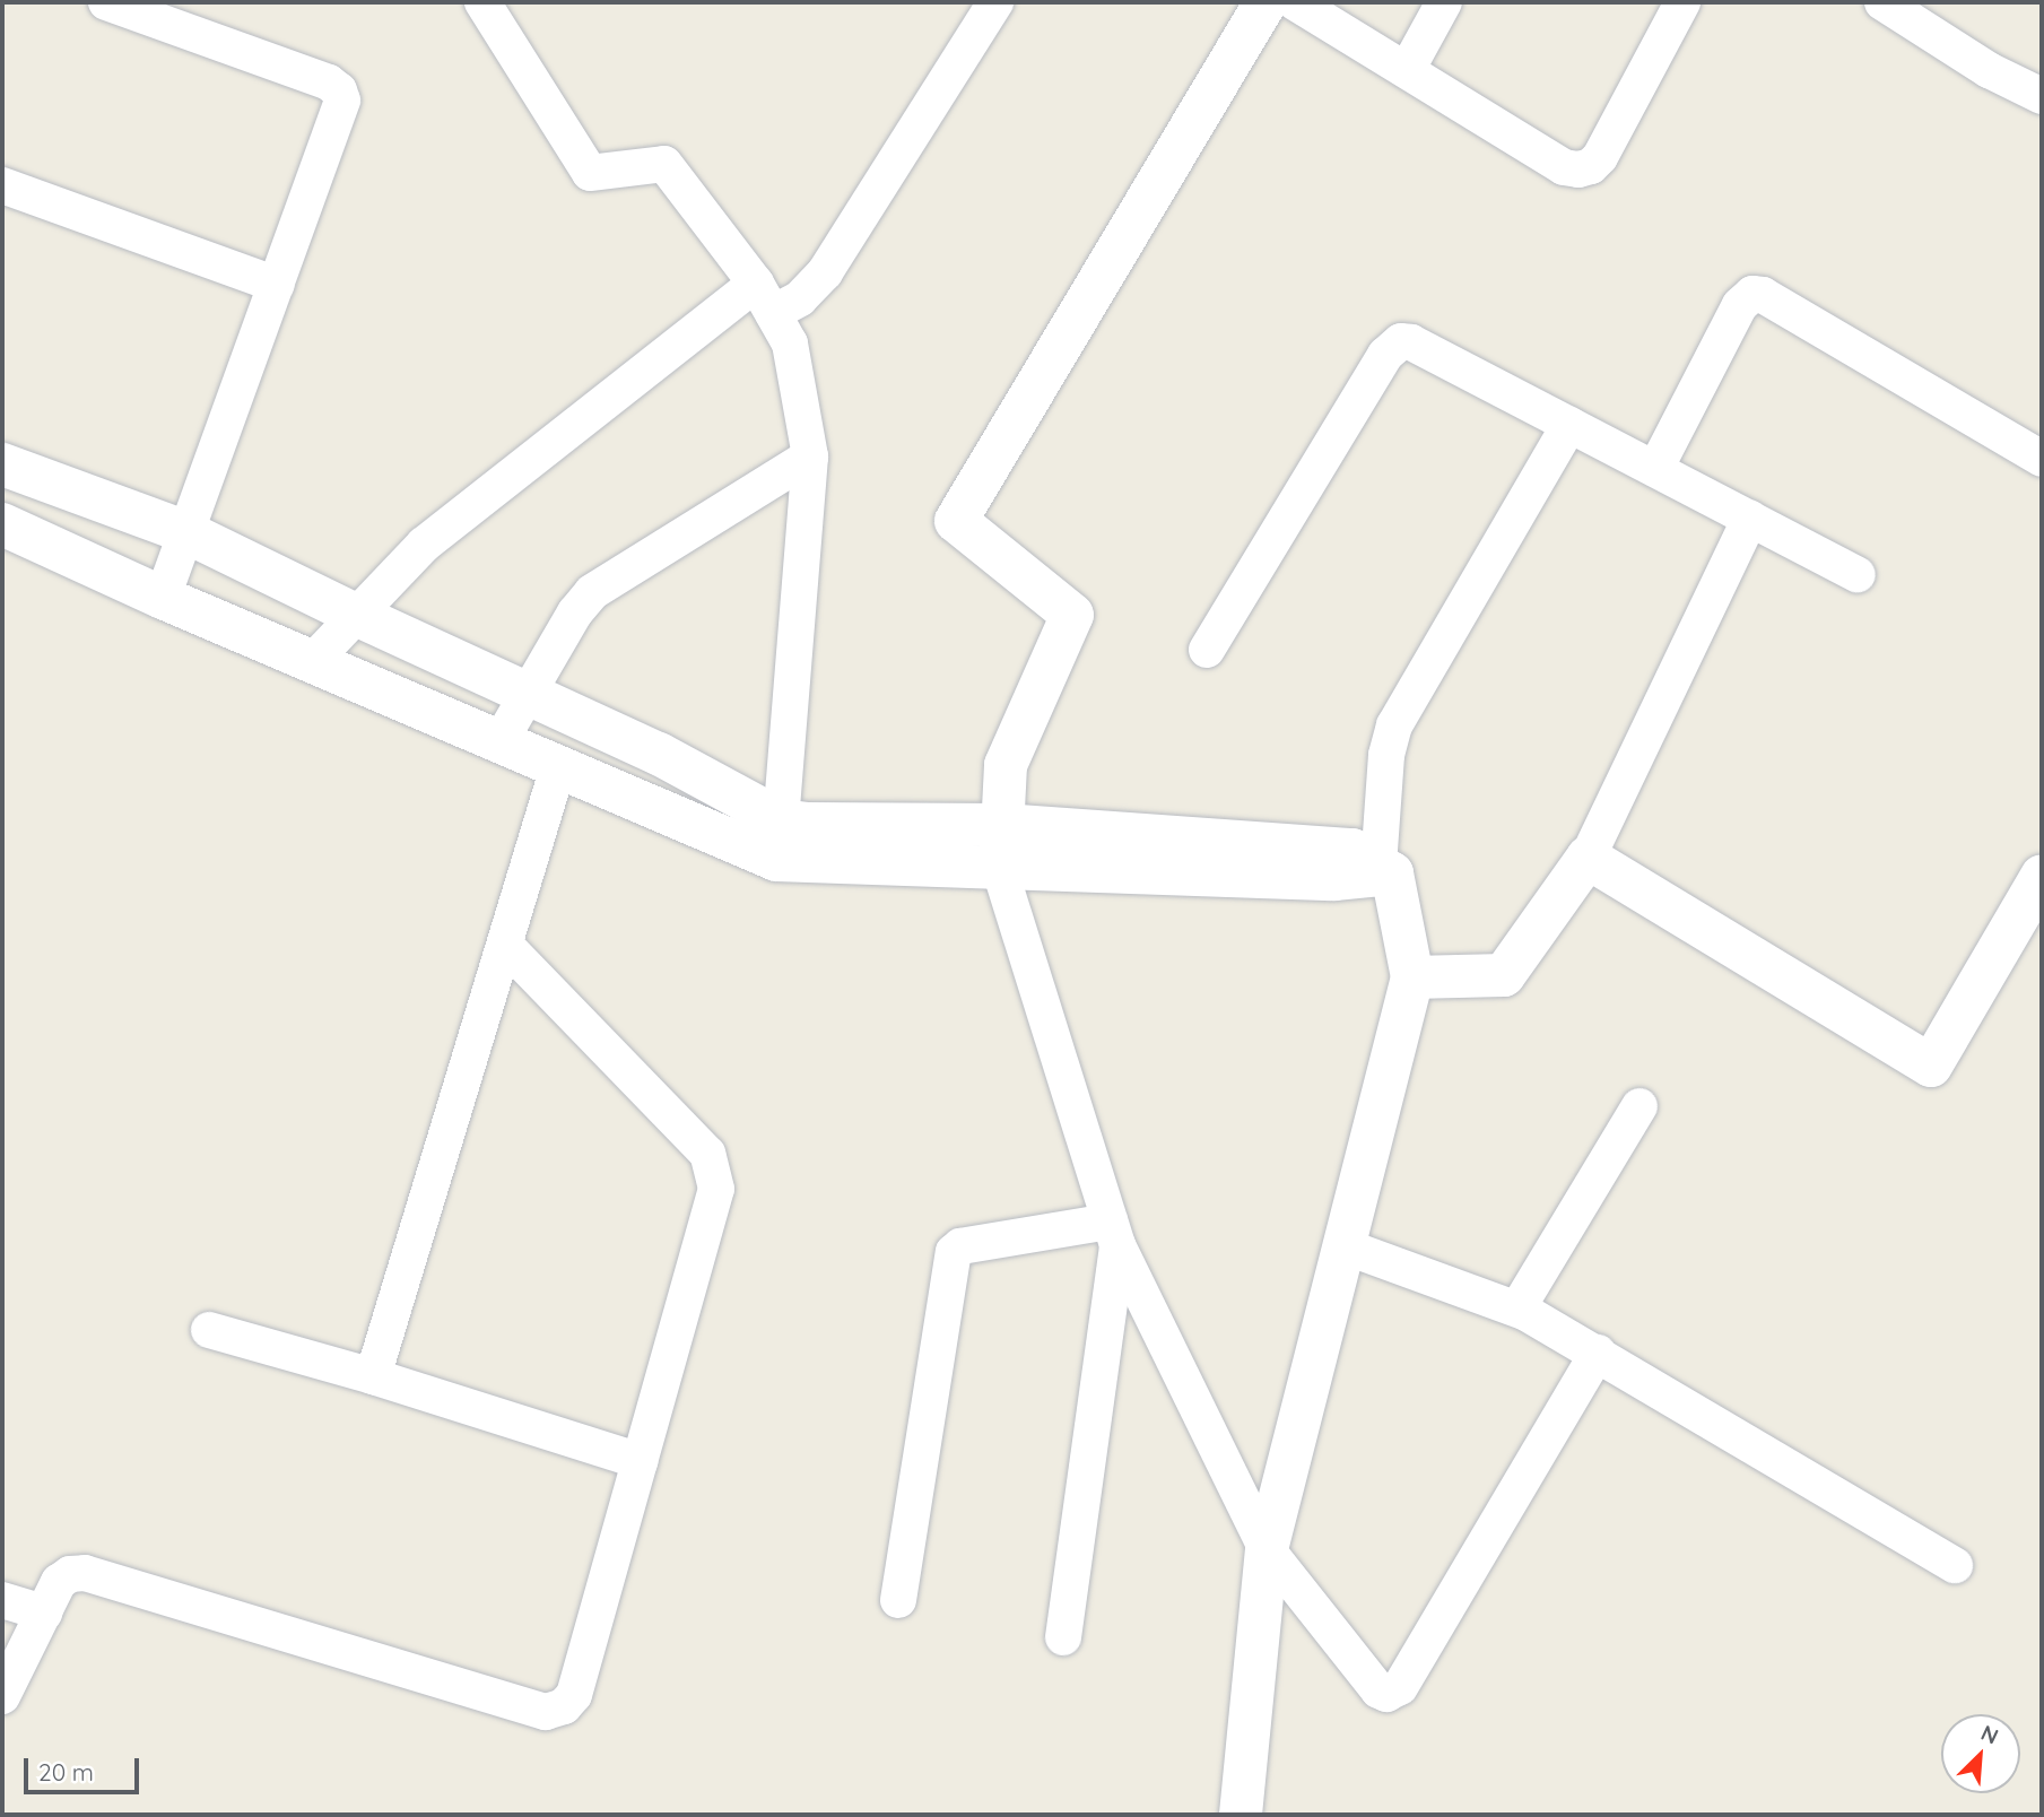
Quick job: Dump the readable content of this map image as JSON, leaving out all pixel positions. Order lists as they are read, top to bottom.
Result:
{
  "scale_bar": "20 m",
  "north": "top right"
}
